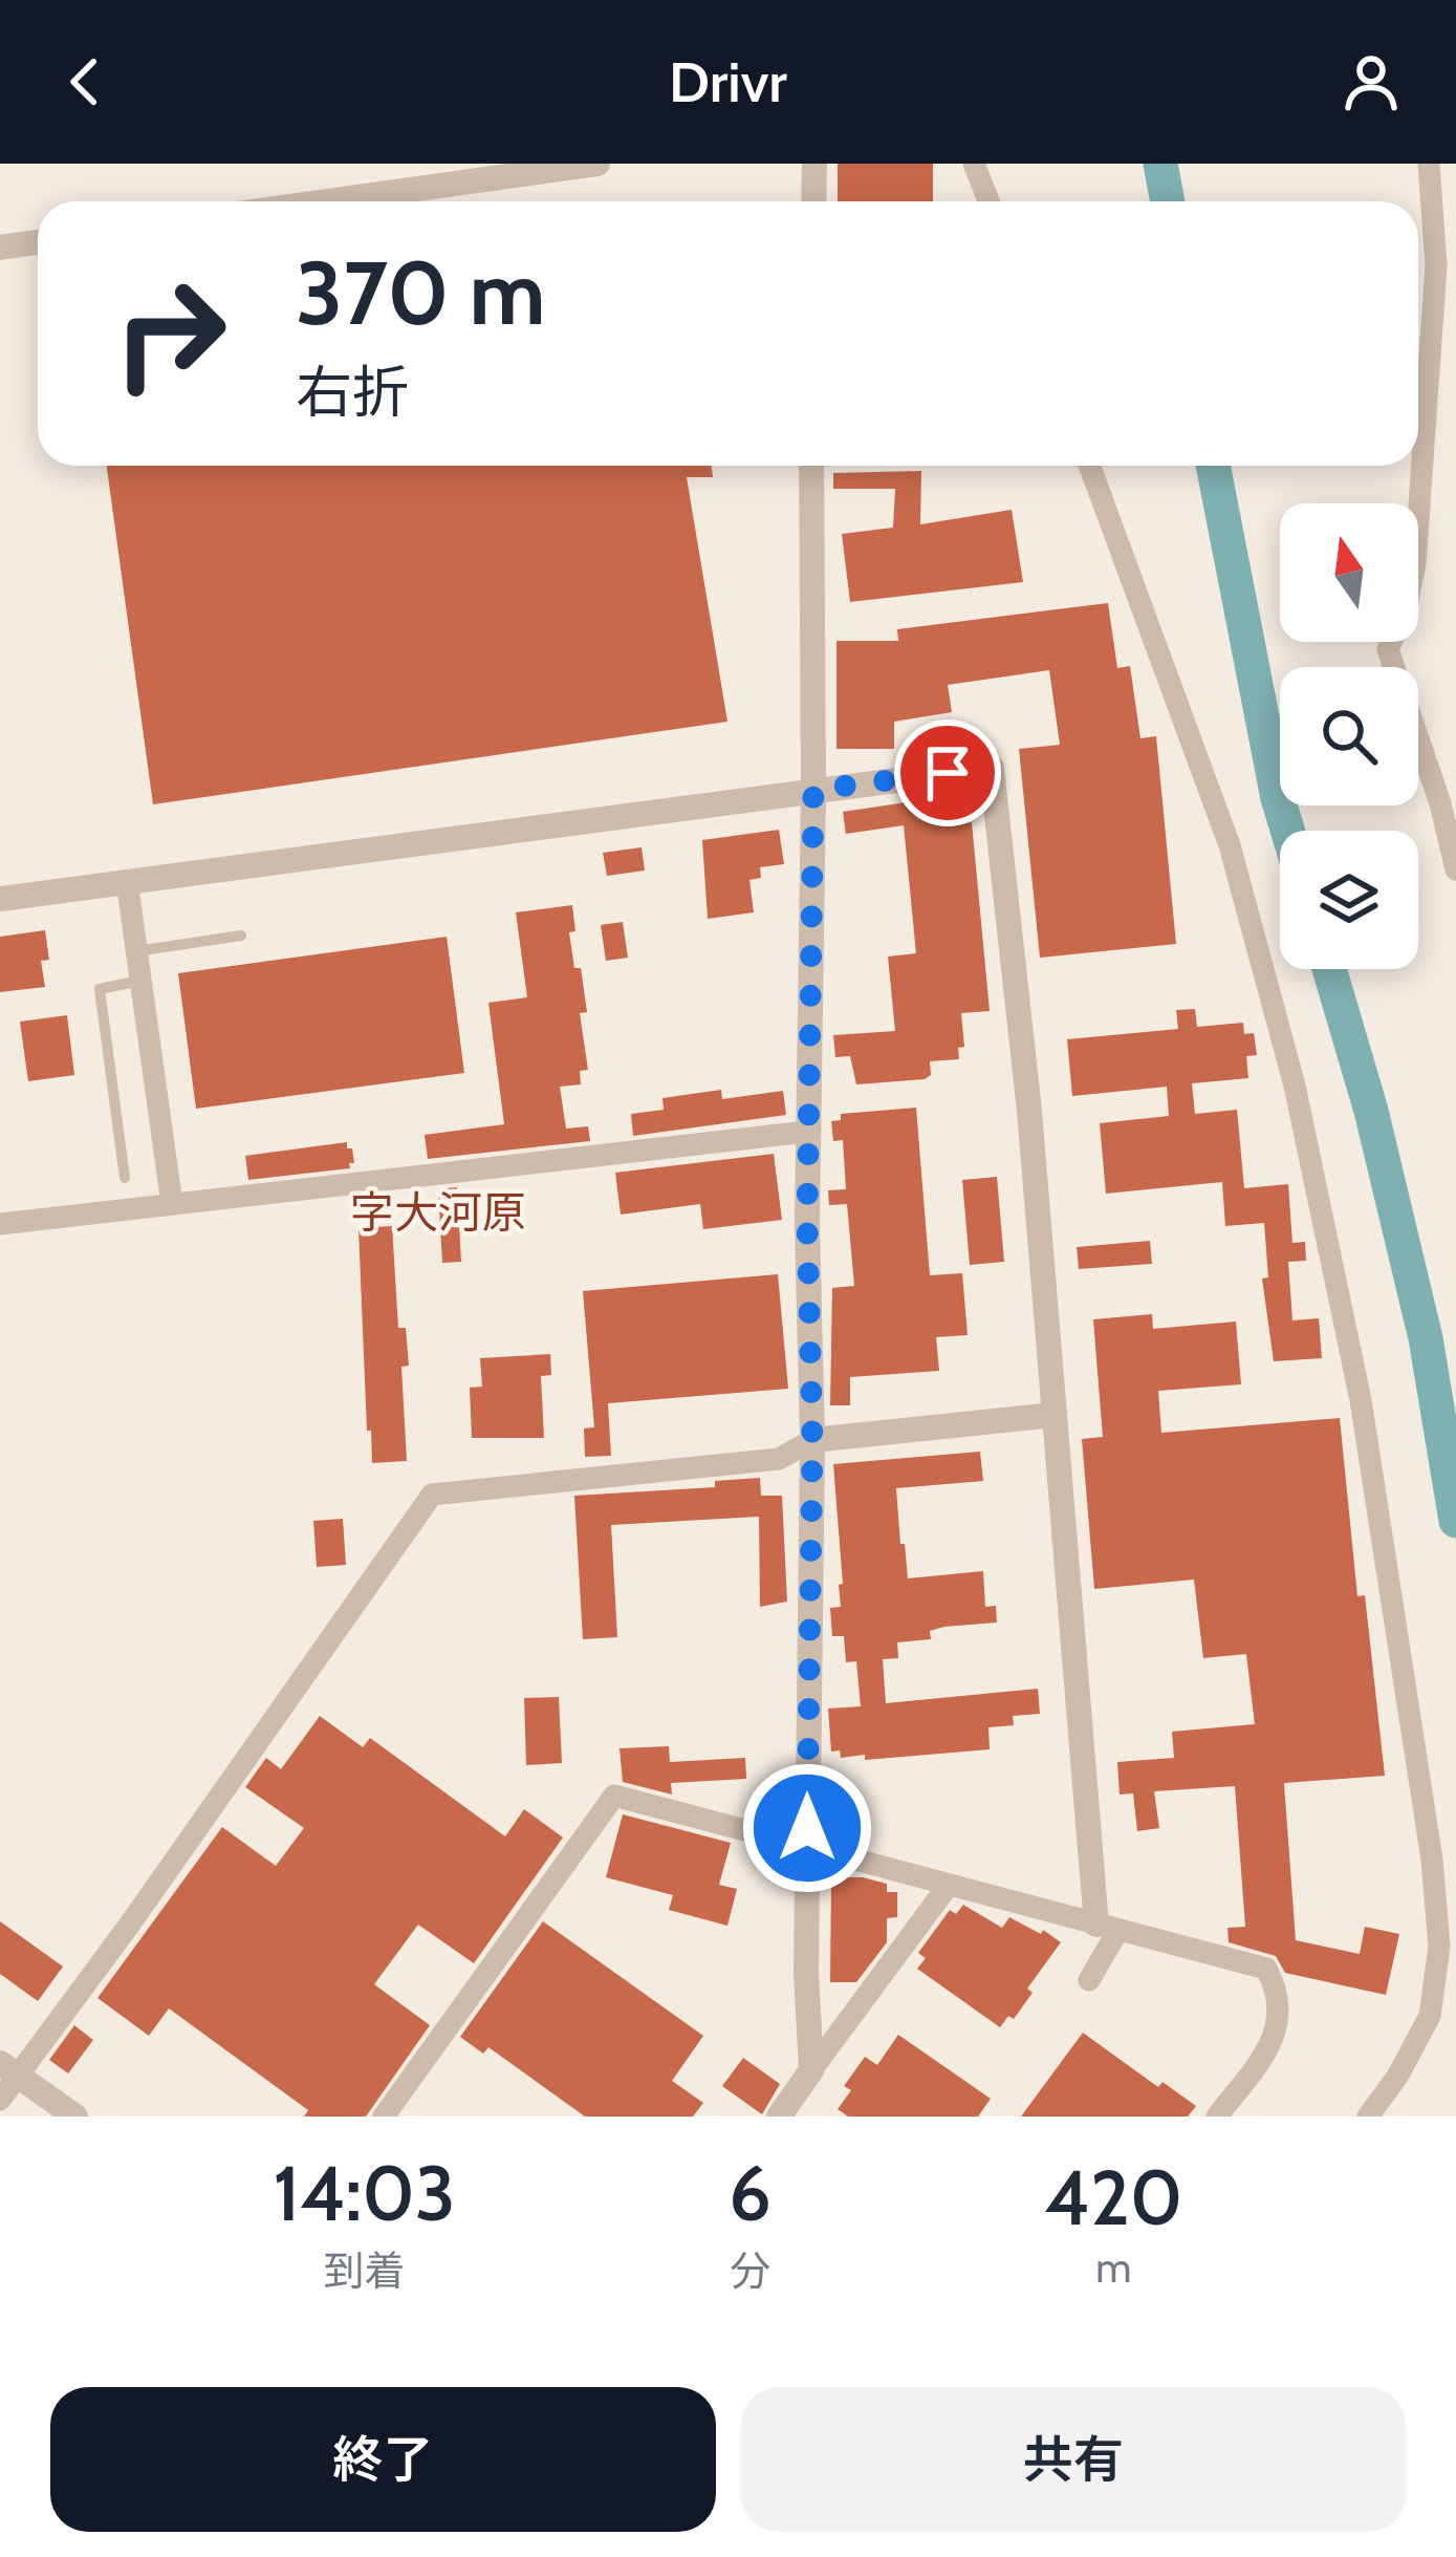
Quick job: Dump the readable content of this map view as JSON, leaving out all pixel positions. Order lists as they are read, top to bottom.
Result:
{
  "districts": ["字大河原"],
  "north": "top",
  "page": {
    "header": "Drivr",
    "turn": ["370 m", "右折"],
    "eta": [
      "14:03",
      "到着",
      "6",
      "分",
      "420",
      "m"
    ],
    "buttons": ["終了", "共有"]
  }
}
